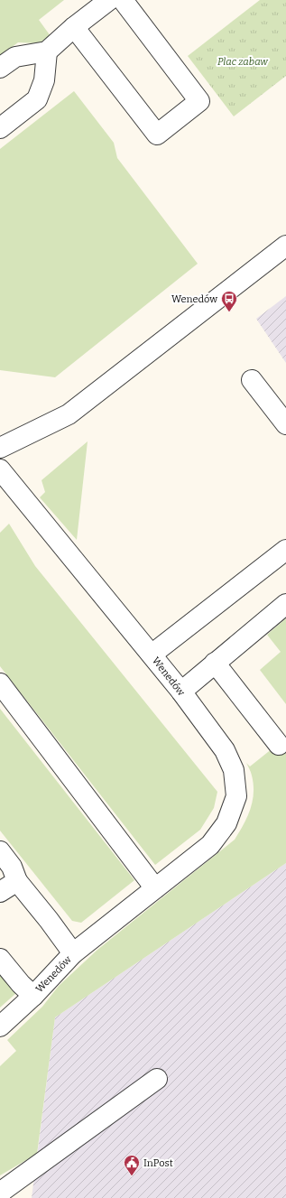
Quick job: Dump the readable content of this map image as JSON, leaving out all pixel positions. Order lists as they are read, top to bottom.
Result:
{
  "streets": {
    "street": ["Wenedów"]
  },
  "parks": ["Plac zabaw"],
  "places": {
    "bus stop": ["Wenedów"],
    "public building": ["InPost"]
  }
}
